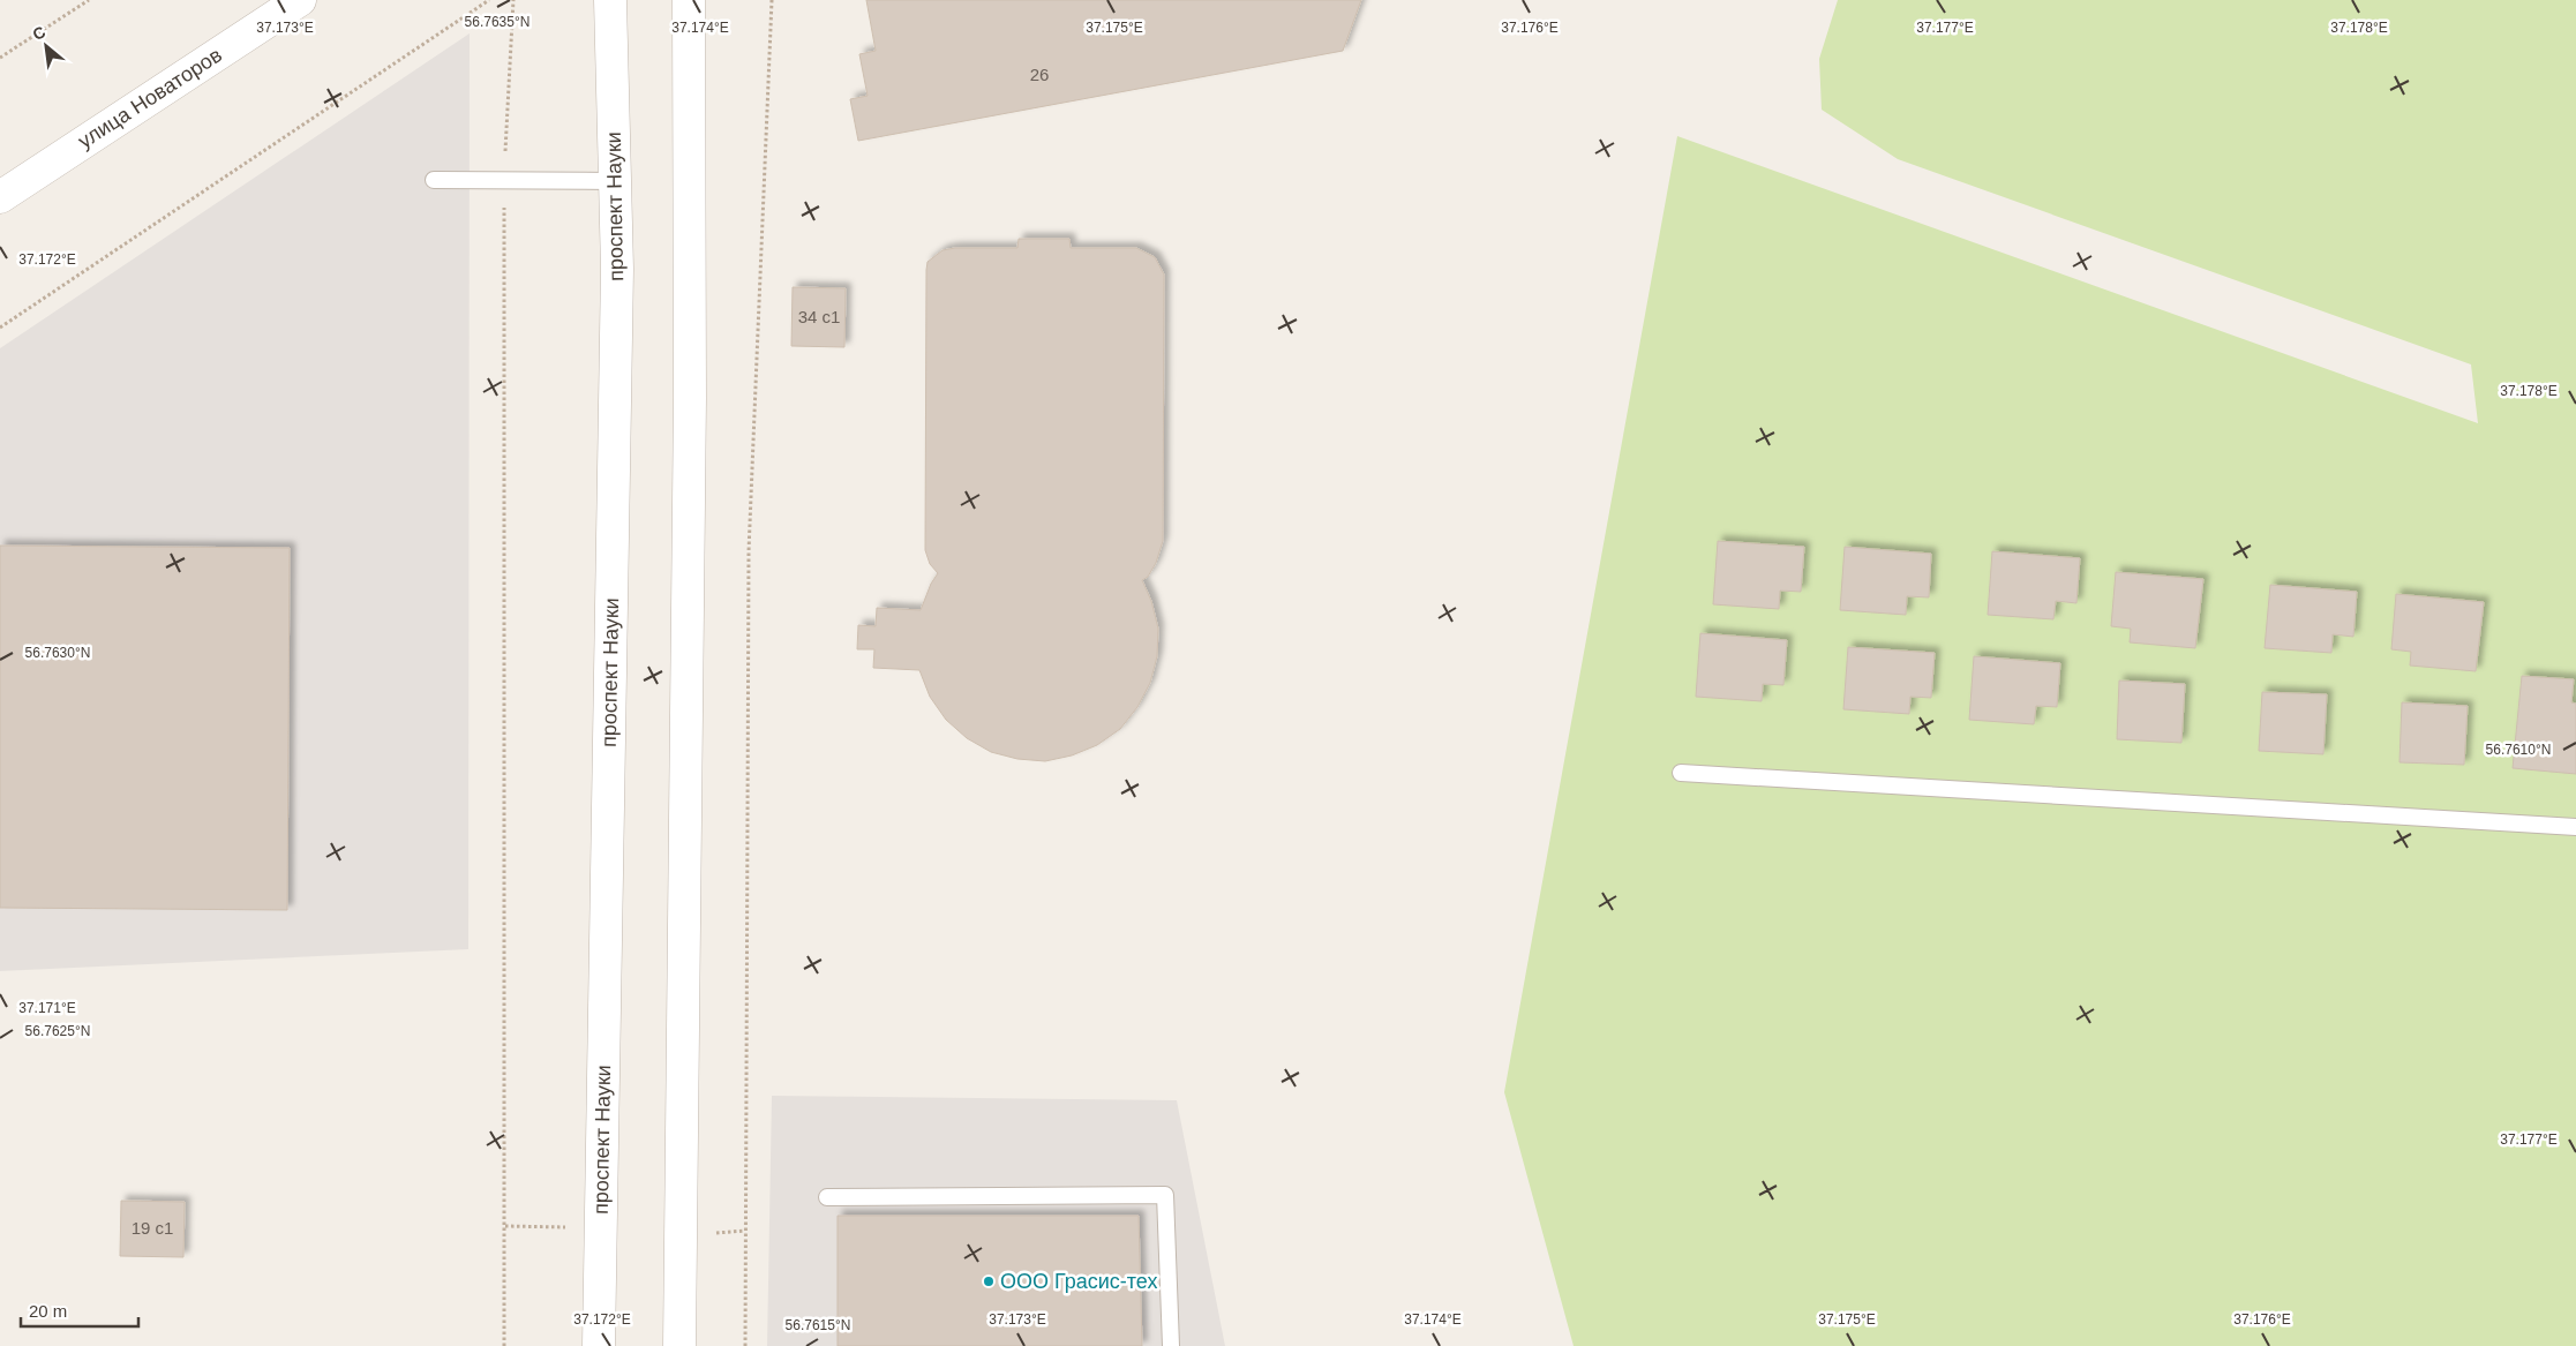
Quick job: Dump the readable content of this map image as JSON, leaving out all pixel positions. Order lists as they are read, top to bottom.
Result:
{
  "streets": {
    "street": ["улица Новаторов", "проспект Науки"]
  },
  "places": ["ООО Грасис-тех"],
  "house_numbers": ["26", "34 с1", "19 с1"],
  "scale_bar": "20 m",
  "north": "top left",
  "coordinates": [
    "56.7635°N",
    "37.173°E",
    "37.174°E",
    "37.175°E",
    "37.176°E",
    "37.177°E",
    "37.178°E",
    "37.172°E",
    "56.7630°N",
    "56.7610°N",
    "37.171°E",
    "56.7625°N",
    "56.7615°N"
  ]
}
